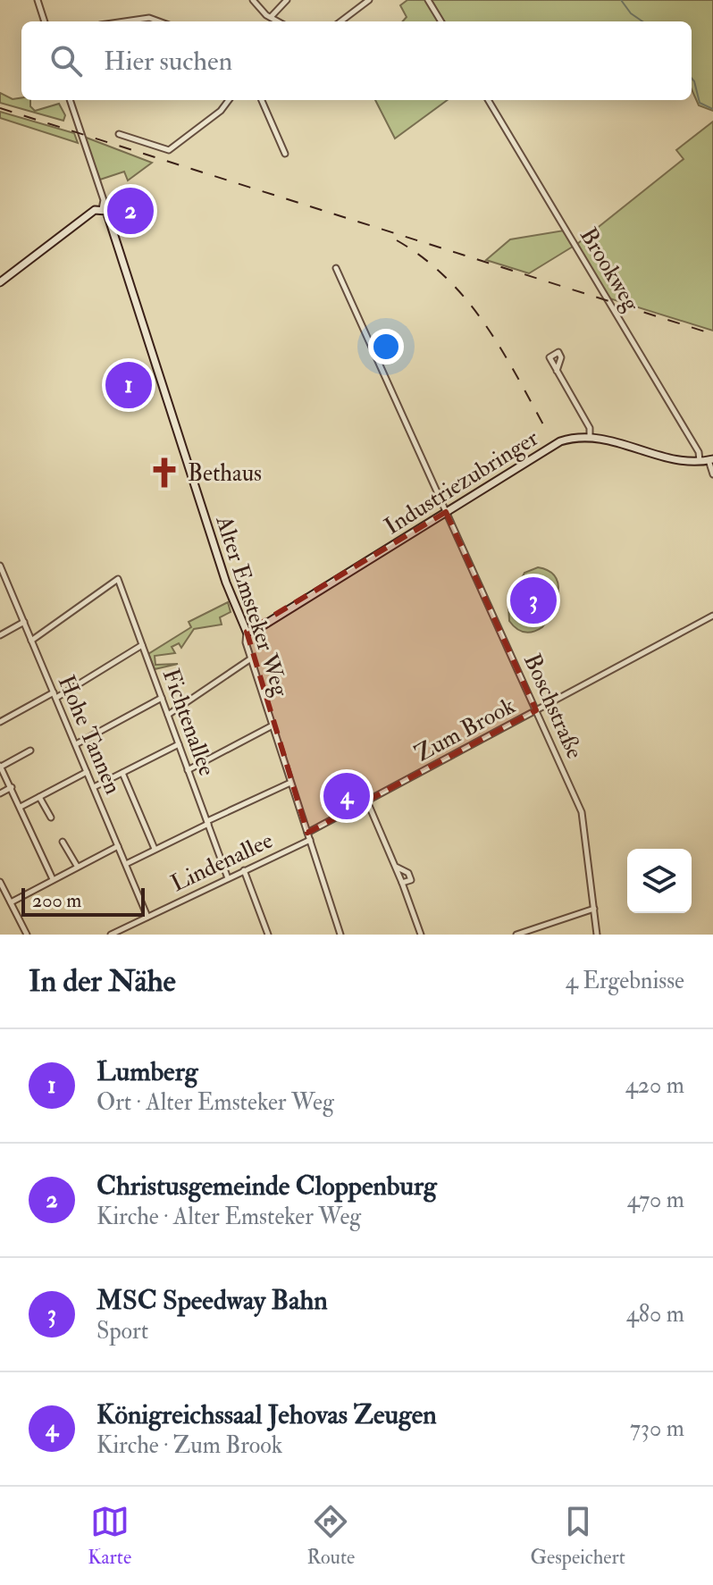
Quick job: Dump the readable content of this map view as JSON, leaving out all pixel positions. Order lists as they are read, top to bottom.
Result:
{
  "streets": {
    "street": [
      "Brookweg",
      "Industriezubringer",
      "Alter Emsteker Weg",
      "Boschstraße",
      "Fichtenallee",
      "Zum Brook",
      "Hohe Tannen",
      "Lindenallee"
    ]
  },
  "crossings": [
    ["Brookweg", "Industriezubringer"],
    ["Industriezubringer", "Alter Emsteker Weg"],
    ["Industriezubringer", "Boschstraße"],
    ["Alter Emsteker Weg", "Zum Brook"],
    ["Alter Emsteker Weg", "Lindenallee"],
    ["Boschstraße", "Zum Brook"],
    ["Fichtenallee", "Hohe Tannen"],
    ["Fichtenallee", "Lindenallee"],
    ["Hohe Tannen", "Lindenallee"]
  ],
  "places": {
    "church": ["Bethaus"]
  },
  "scale_bar": "200 m",
  "page": {
    "search": "Hier suchen",
    "pins": [
      "2",
      "1",
      "3",
      "4"
    ],
    "scale": "200 m",
    "heading": ["In der Nähe", "4 Ergebnisse"],
    "list": [
      {
        "mark": "1",
        "name": "Lumberg",
        "note": "Ort · Alter Emsteker Weg",
        "value": "420 m"
      },
      {
        "mark": "2",
        "name": "Christusgemeinde Cloppenburg",
        "note": "Kirche · Alter Emsteker Weg",
        "value": "470 m"
      },
      {
        "mark": "3",
        "name": "MSC Speedway Bahn",
        "note": "Sport",
        "value": "480 m"
      },
      {
        "mark": "4",
        "name": "Königreichssaal Jehovas Zeugen",
        "note": "Kirche · Zum Brook",
        "value": "730 m"
      }
    ],
    "nav": ["Karte", "Route", "Gespeichert"]
  }
}
